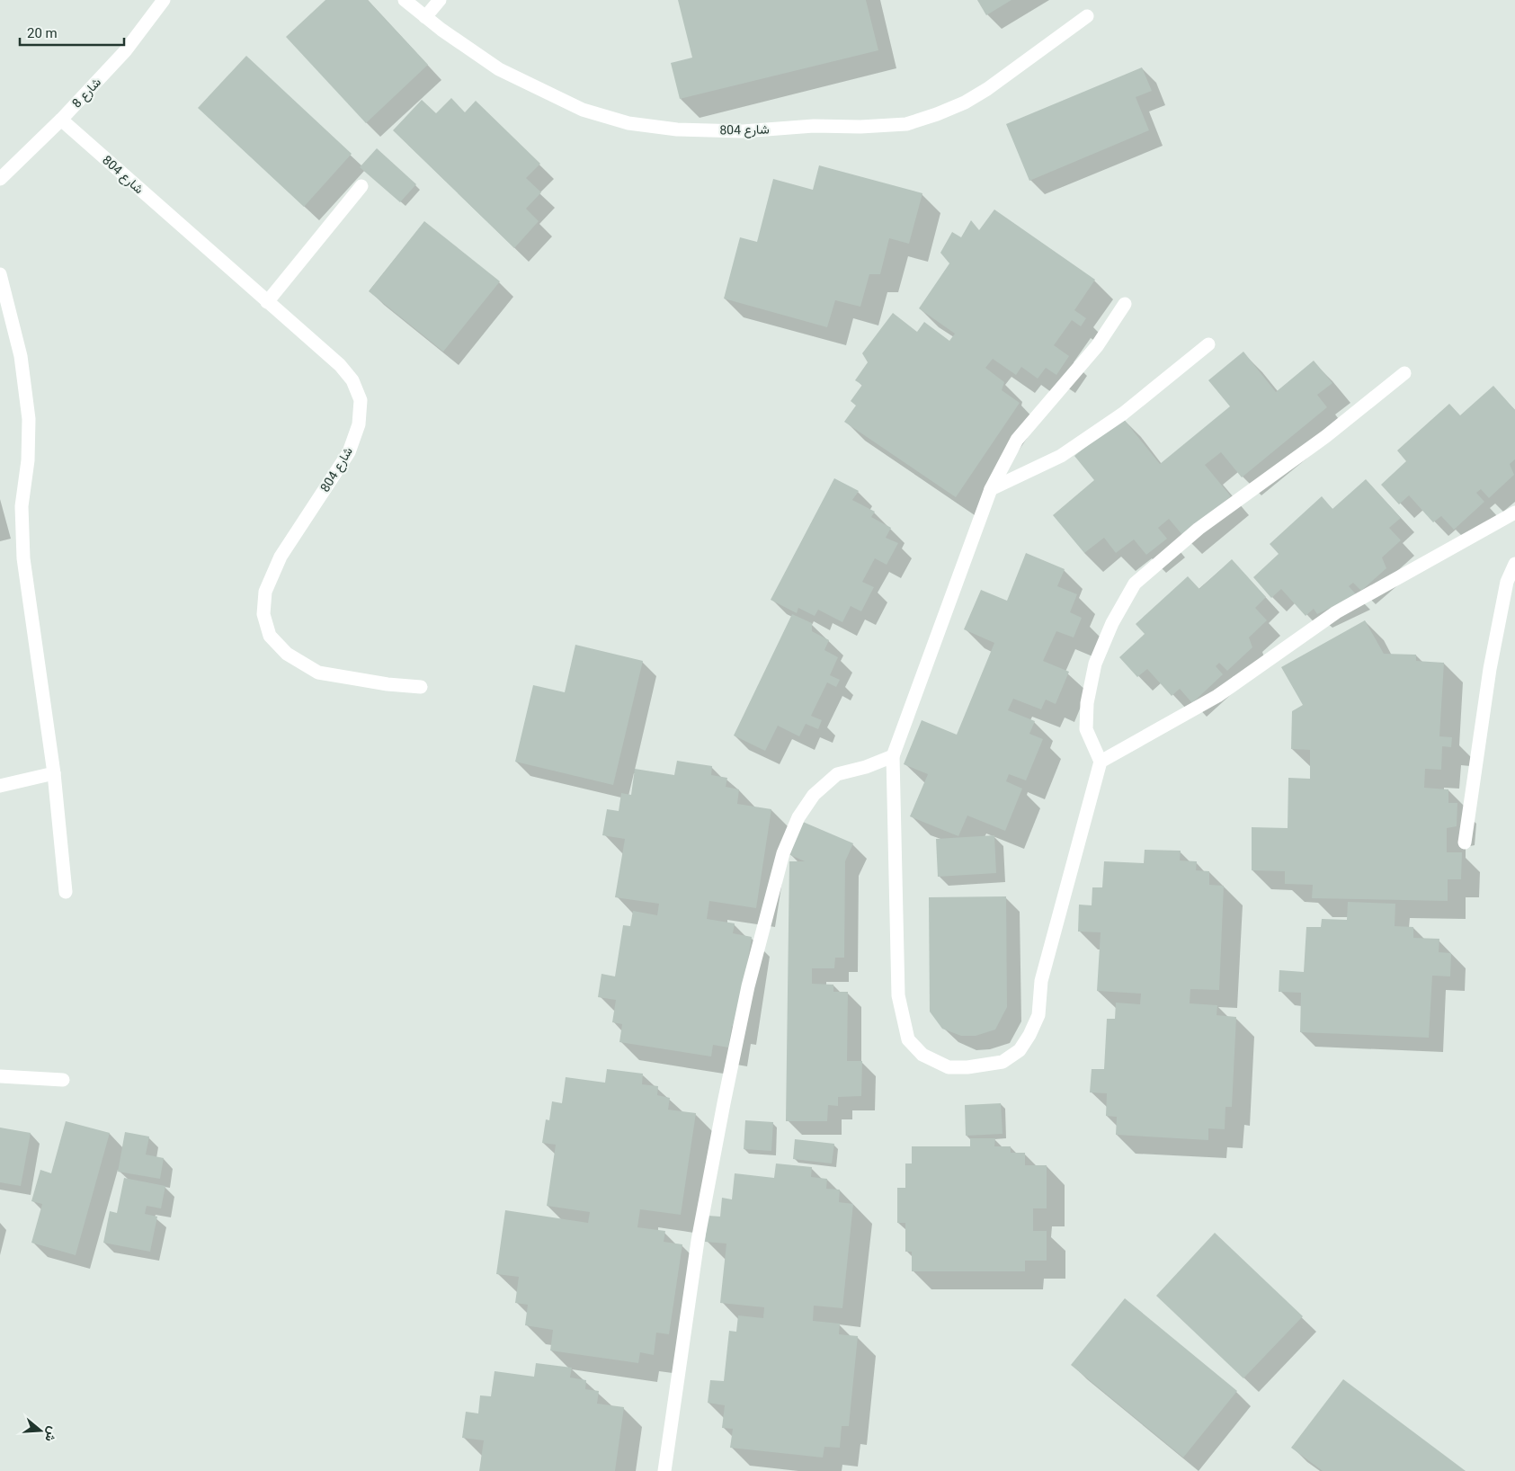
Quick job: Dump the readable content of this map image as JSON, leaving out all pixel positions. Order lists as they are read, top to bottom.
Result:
{
  "streets": {
    "street": ["شارع 8", "شارع 804"]
  },
  "crossings": [
    ["شارع 8", "شارع 804"]
  ],
  "scale_bar": "20 m",
  "north": "right"
}
